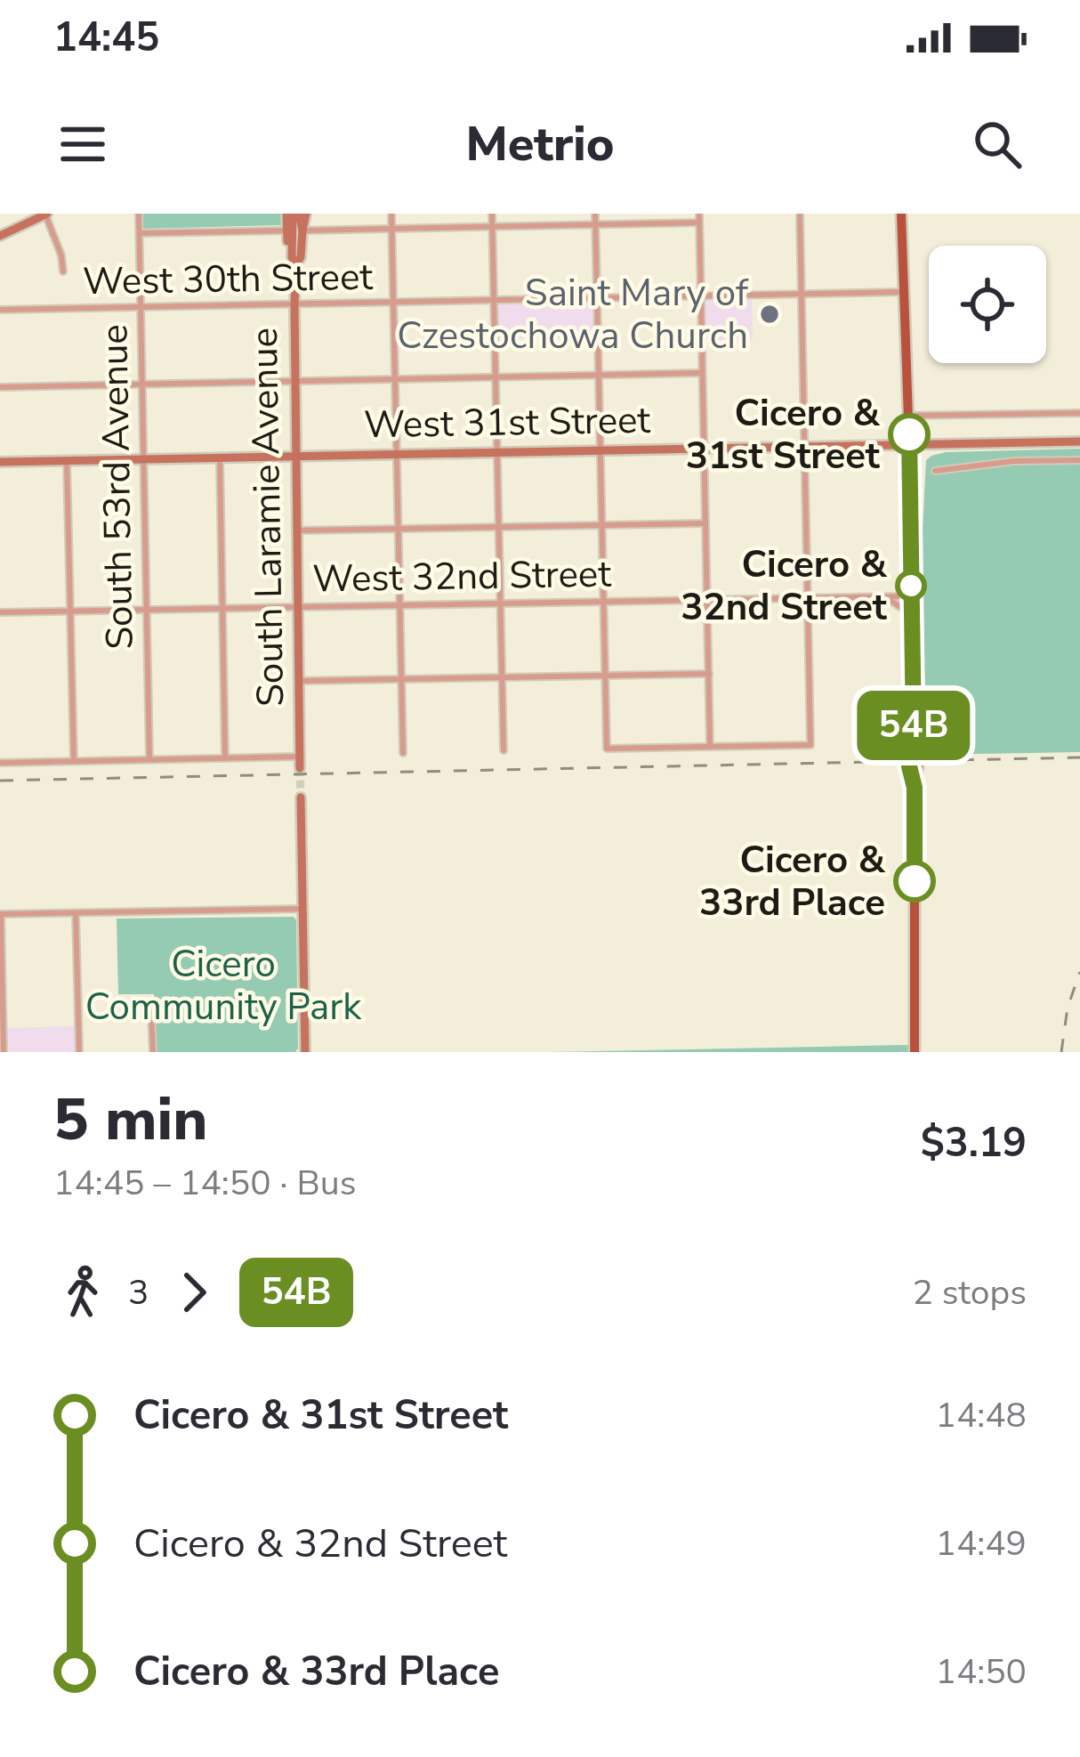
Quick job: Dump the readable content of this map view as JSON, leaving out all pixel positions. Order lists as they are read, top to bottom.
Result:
{
  "streets": {
    "main road": ["West 31st Street", "South Laramie Avenue"],
    "street": ["West 30th Street", "South 53rd Avenue", "West 32nd Street"]
  },
  "crossings": [
    ["West 30th Street", "South 53rd Avenue"],
    ["West 30th Street", "South Laramie Avenue"],
    ["West 31st Street", "South 53rd Avenue"],
    ["West 31st Street", "South Laramie Avenue"],
    ["South 53rd Avenue", "West 32nd Street"],
    ["South Laramie Avenue", "West 32nd Street"]
  ],
  "parks": ["Cicero Community Park"],
  "places": [
    "Saint Mary of Czestochowa Church",
    "Cicero & 31st Street",
    "Cicero & 32nd Street",
    "Cicero & 33rd Place"
  ],
  "lines": ["bus line 54B"],
  "page": {
    "status": "14:45",
    "header": "Metrio",
    "on_map": "54B",
    "heading": ["5 min", "14:45 – 14:50 · Bus", "$3.19"],
    "legs": ["3", "54B", "2 stops"],
    "list": [
      {
        "name": "Cicero & 31st Street",
        "value": "14:48"
      },
      {
        "name": "Cicero & 32nd Street",
        "value": "14:49"
      },
      {
        "name": "Cicero & 33rd Place",
        "value": "14:50"
      }
    ]
  }
}
